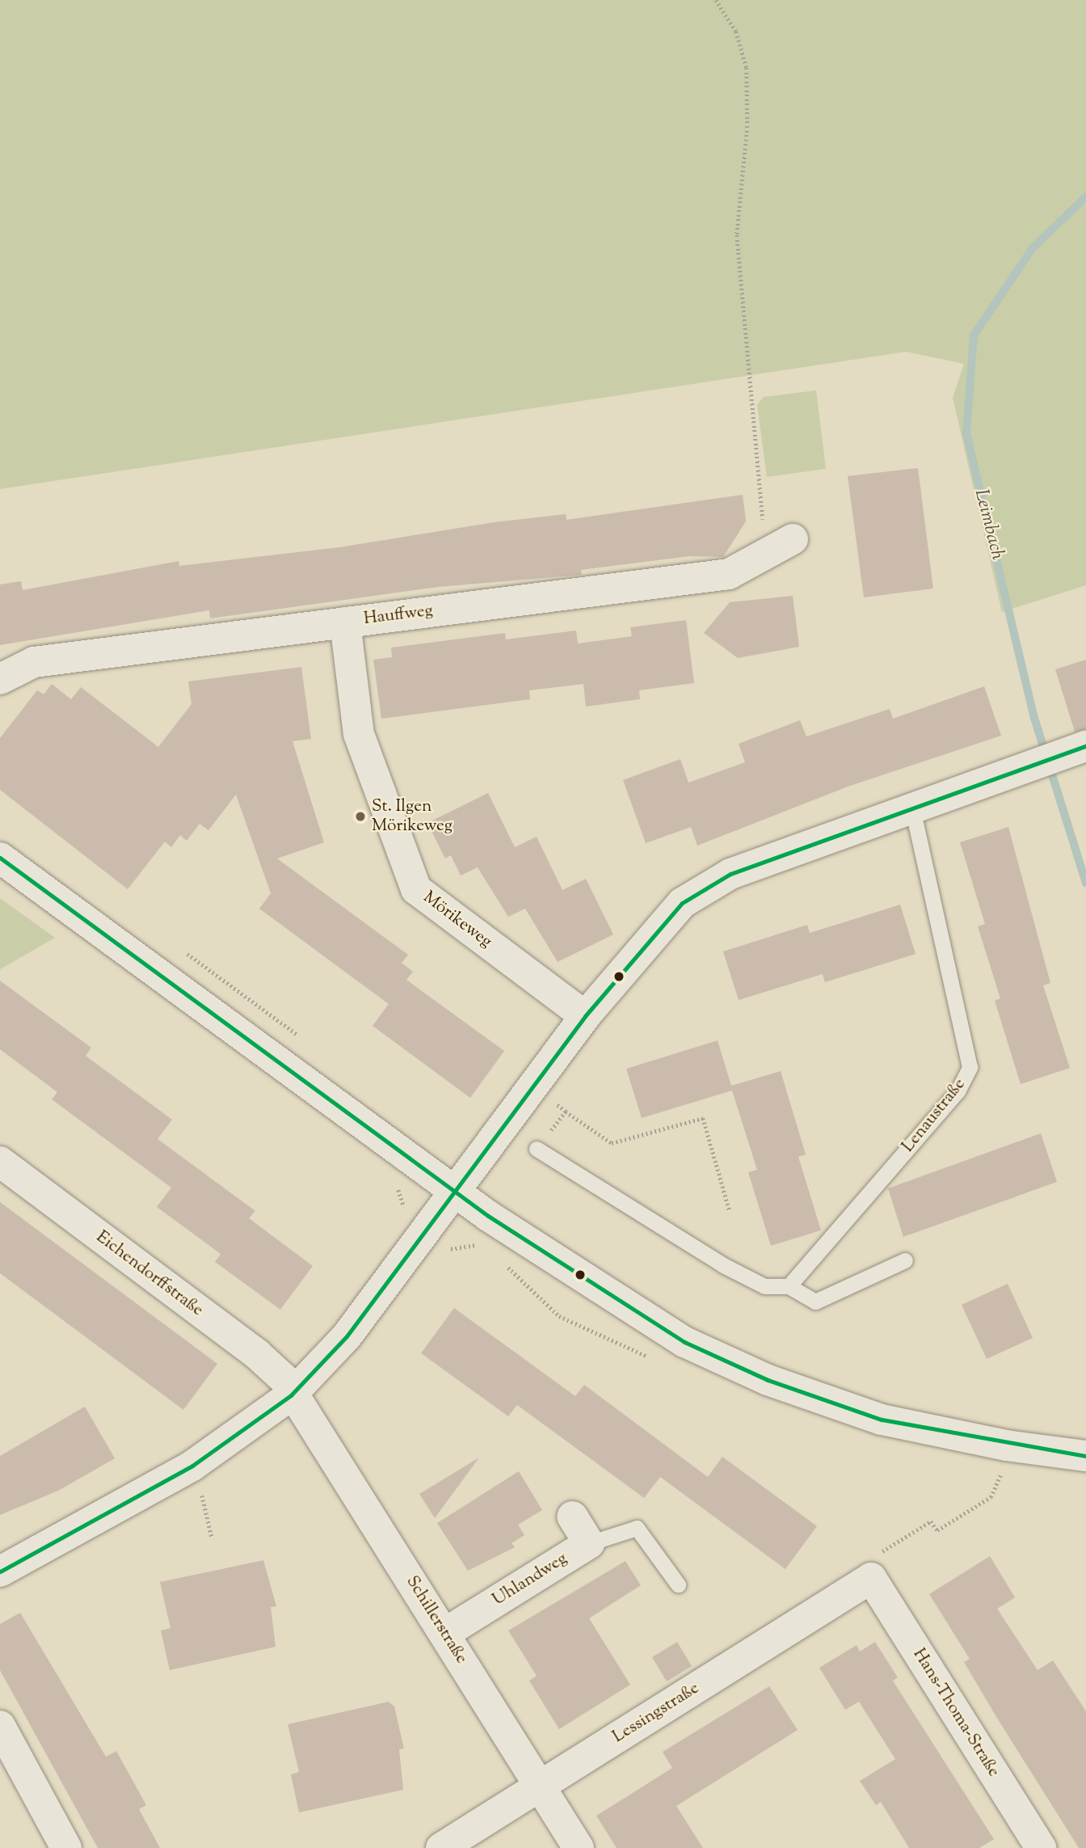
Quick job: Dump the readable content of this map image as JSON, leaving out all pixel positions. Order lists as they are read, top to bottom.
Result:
{
  "streets": {
    "street": [
      "Hauffweg",
      "Mörikeweg",
      "Eichendorffstraße",
      "Uhlandweg",
      "Schillerstraße",
      "Lessingstraße",
      "Hans-Thoma-Straße"
    ],
    "lane": ["Lenaustraße"]
  },
  "crossings": [
    ["Hauffweg", "Mörikeweg"],
    ["Eichendorffstraße", "Schillerstraße"],
    ["Uhlandweg", "Schillerstraße"],
    ["Schillerstraße", "Lessingstraße"],
    ["Lessingstraße", "Hans-Thoma-Straße"]
  ],
  "water": ["Leimbach"],
  "places": ["St. Ilgen Mörikeweg"]
}
